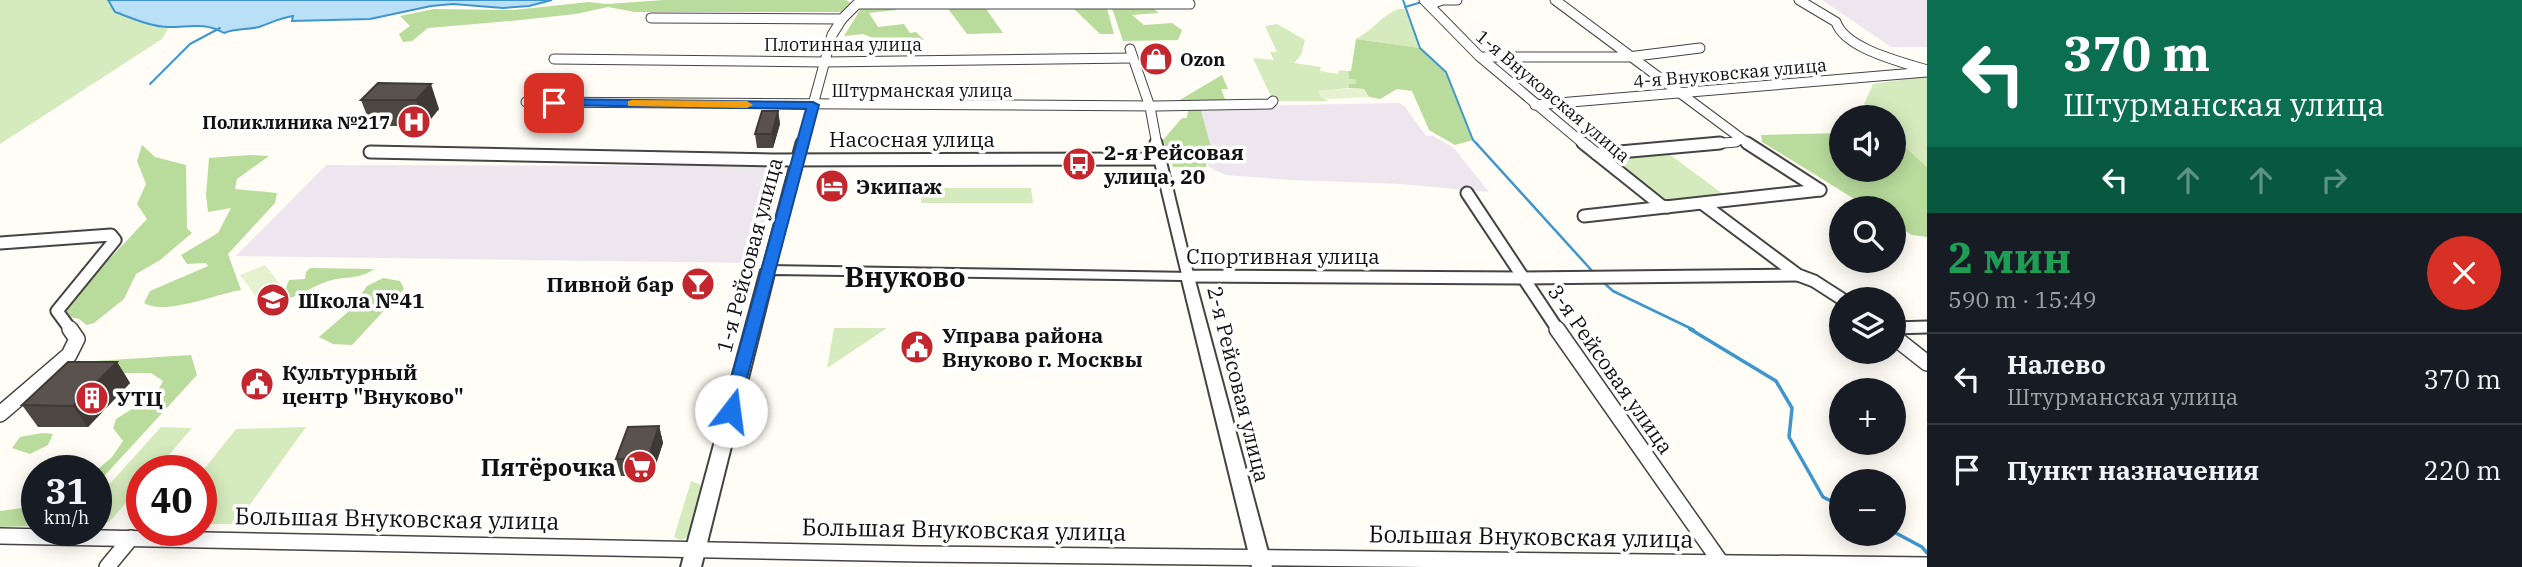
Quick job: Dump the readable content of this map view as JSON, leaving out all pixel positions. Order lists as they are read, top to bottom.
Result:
{
  "streets": {
    "street": [
      "Плотинная улица",
      "4-я Внуковская улица",
      "Штурманская улица",
      "1-я Внуковская улица",
      "Насосная улица",
      "1-я Рейсовая улица",
      "Спортивная улица",
      "3-я Рейсовая улица",
      "2-я Рейсовая улица",
      "Большая Внуковская улица"
    ]
  },
  "crossings": [
    ["Плотинная улица", "1-я Рейсовая улица"],
    ["Плотинная улица", "2-я Рейсовая улица"],
    ["4-я Внуковская улица", "1-я Внуковская улица"],
    ["Штурманская улица", "1-я Рейсовая улица"],
    ["Штурманская улица", "2-я Рейсовая улица"],
    ["Насосная улица", "1-я Рейсовая улица"],
    ["Насосная улица", "2-я Рейсовая улица"],
    ["1-я Рейсовая улица", "Спортивная улица"],
    ["1-я Рейсовая улица", "Большая Внуковская улица"],
    ["Спортивная улица", "3-я Рейсовая улица"],
    ["Спортивная улица", "2-я Рейсовая улица"],
    ["3-я Рейсовая улица", "Большая Внуковская улица"],
    ["2-я Рейсовая улица", "Большая Внуковская улица"]
  ],
  "districts": ["Внуково"],
  "places": {
    "shop": ["Ozon"],
    "hospital": ["Поликлиника №217"],
    "bus stop": ["2-я Рейсовая улица, 20"],
    "hotel": ["Экипаж"],
    "bar": ["Пивной бар"],
    "school or university": ["Школа №41"],
    "public building": ["Управа района Внуково г. Москвы", "Культурный центр \"Внуково\""],
    "building": ["УТЦ"],
    "supermarket": ["Пятёрочка"]
  },
  "page": {
    "turn": ["370 m", "Штурманская улица"],
    "map_buttons": ["+", "−"],
    "heading": ["2 мин", "590 m · 15:49"],
    "list": [
      {
        "name": "Налево",
        "note": "Штурманская улица",
        "value": "370 m"
      },
      {
        "name": "Пункт назначения",
        "value": "220 m"
      }
    ],
    "speed": "31 km/h",
    "limit": "40"
  }
}
